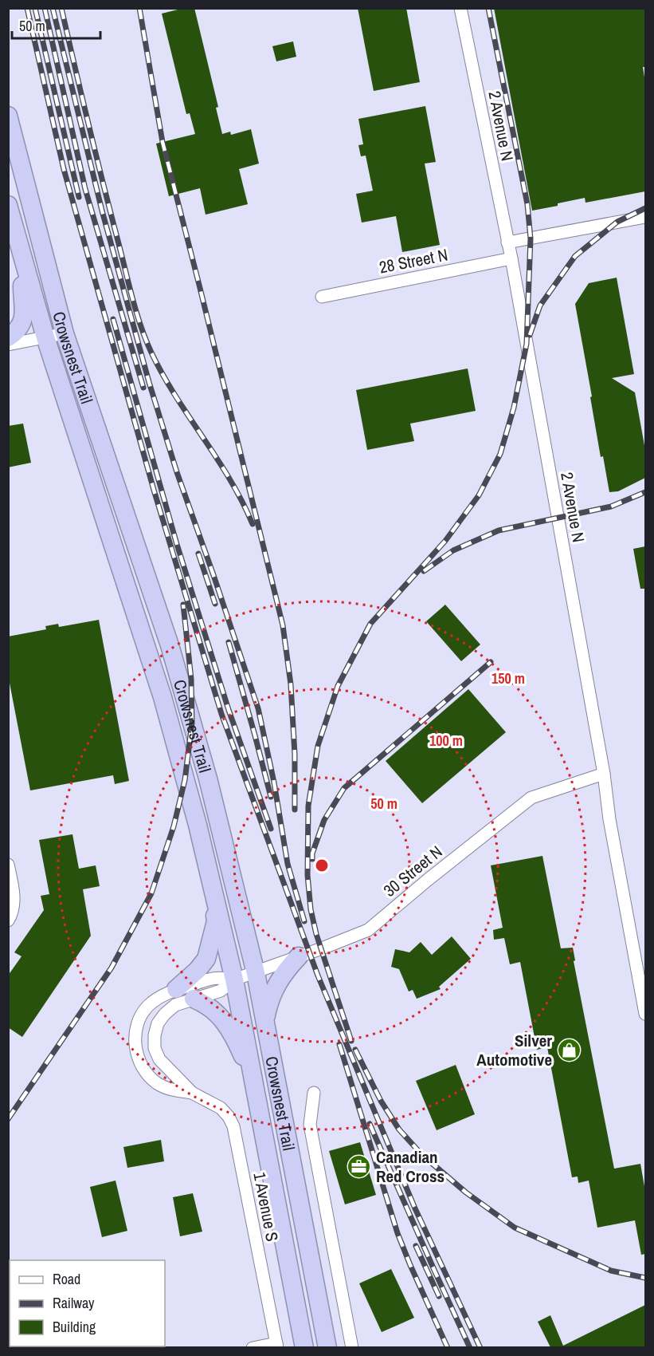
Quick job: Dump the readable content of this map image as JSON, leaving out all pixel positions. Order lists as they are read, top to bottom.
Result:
{
  "streets": {
    "highway": ["Crowsnest Trail"],
    "street": [
      "2 Avenue N",
      "28 Street N",
      "30 Street N",
      "1 Avenue S"
    ]
  },
  "crossings": [
    ["2 Avenue N", "28 Street N"],
    ["2 Avenue N", "30 Street N"],
    ["Crowsnest Trail", "30 Street N"],
    ["Crowsnest Trail", "1 Avenue S"],
    ["30 Street N", "1 Avenue S"]
  ],
  "places": {
    "shop": ["Silver Automotive"],
    "office": ["Canadian Red Cross"]
  },
  "legend": ["Road", "Railway", "Building"],
  "scale_bar": "50 m",
  "rings": ["150 m", "100 m", "50 m"]
}
